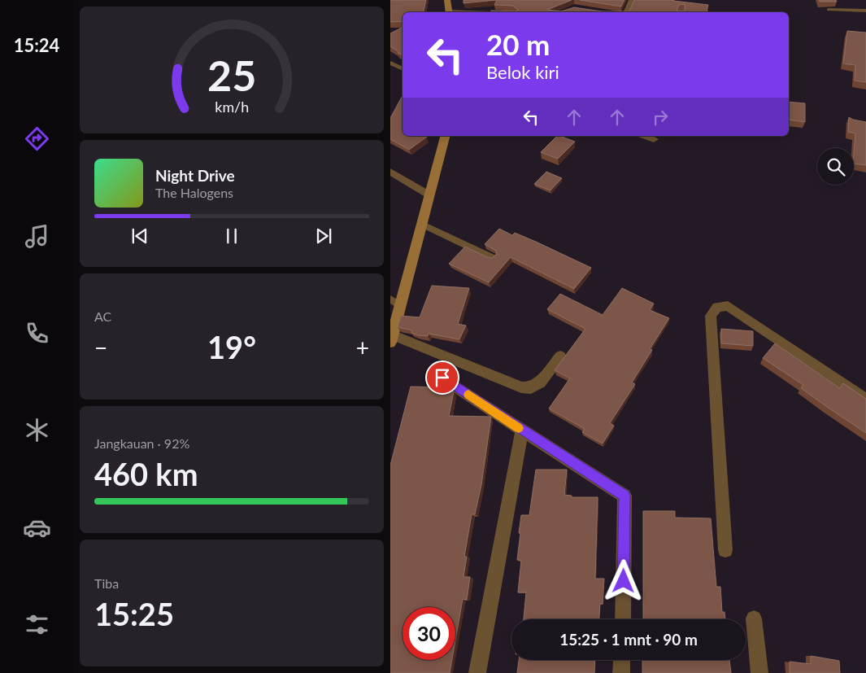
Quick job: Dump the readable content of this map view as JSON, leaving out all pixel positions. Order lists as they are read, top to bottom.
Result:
{
  "page": {
    "tabs": "15:24",
    "turn": ["20 m", "Belok kiri"],
    "song": ["Night Drive", "The Halogens"],
    "tile": [
      "AC",
      ["Jangkauan · 92%", "460 km"],
      ["Tiba", "15:25"]
    ],
    "heat": ["−", "19°", "+"],
    "limit": "30",
    "trip": "15:25 · 1 mnt · 90 m",
    "gauge": ["25", "km/h"]
  }
}
